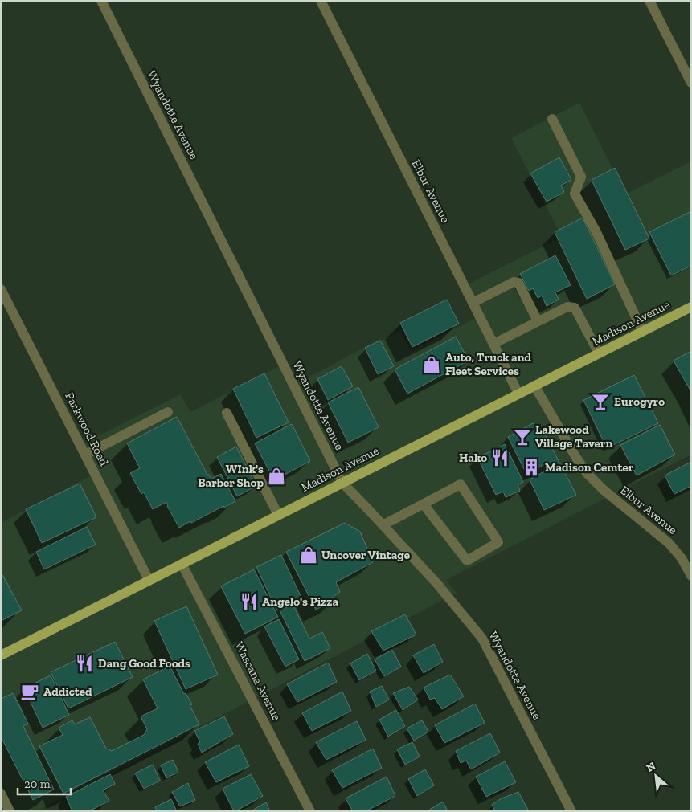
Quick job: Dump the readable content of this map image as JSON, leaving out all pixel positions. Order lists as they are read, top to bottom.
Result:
{
  "streets": {
    "main road": ["Madison Avenue"],
    "street": [
      "Wyandotte Avenue",
      "Elbur Avenue",
      "Parkwood Road",
      "Wascana Avenue"
    ]
  },
  "crossings": [
    ["Wyandotte Avenue", "Madison Avenue"],
    ["Elbur Avenue", "Madison Avenue"],
    ["Madison Avenue", "Parkwood Road"],
    ["Madison Avenue", "Wascana Avenue"]
  ],
  "places": {
    "shop": ["Auto, Truck and Fleet Services", "WInk's Barber Shop", "Uncover Vintage"],
    "bar": ["Eurogyro", "Lakewood Village Tavern"],
    "restaurant": ["Hako", "Angelo's Pizza", "Dang Good Foods"],
    "building": ["Madison Cemter"],
    "cafe": ["Addicted"]
  },
  "scale_bar": "20 m",
  "north": "top left"
}
